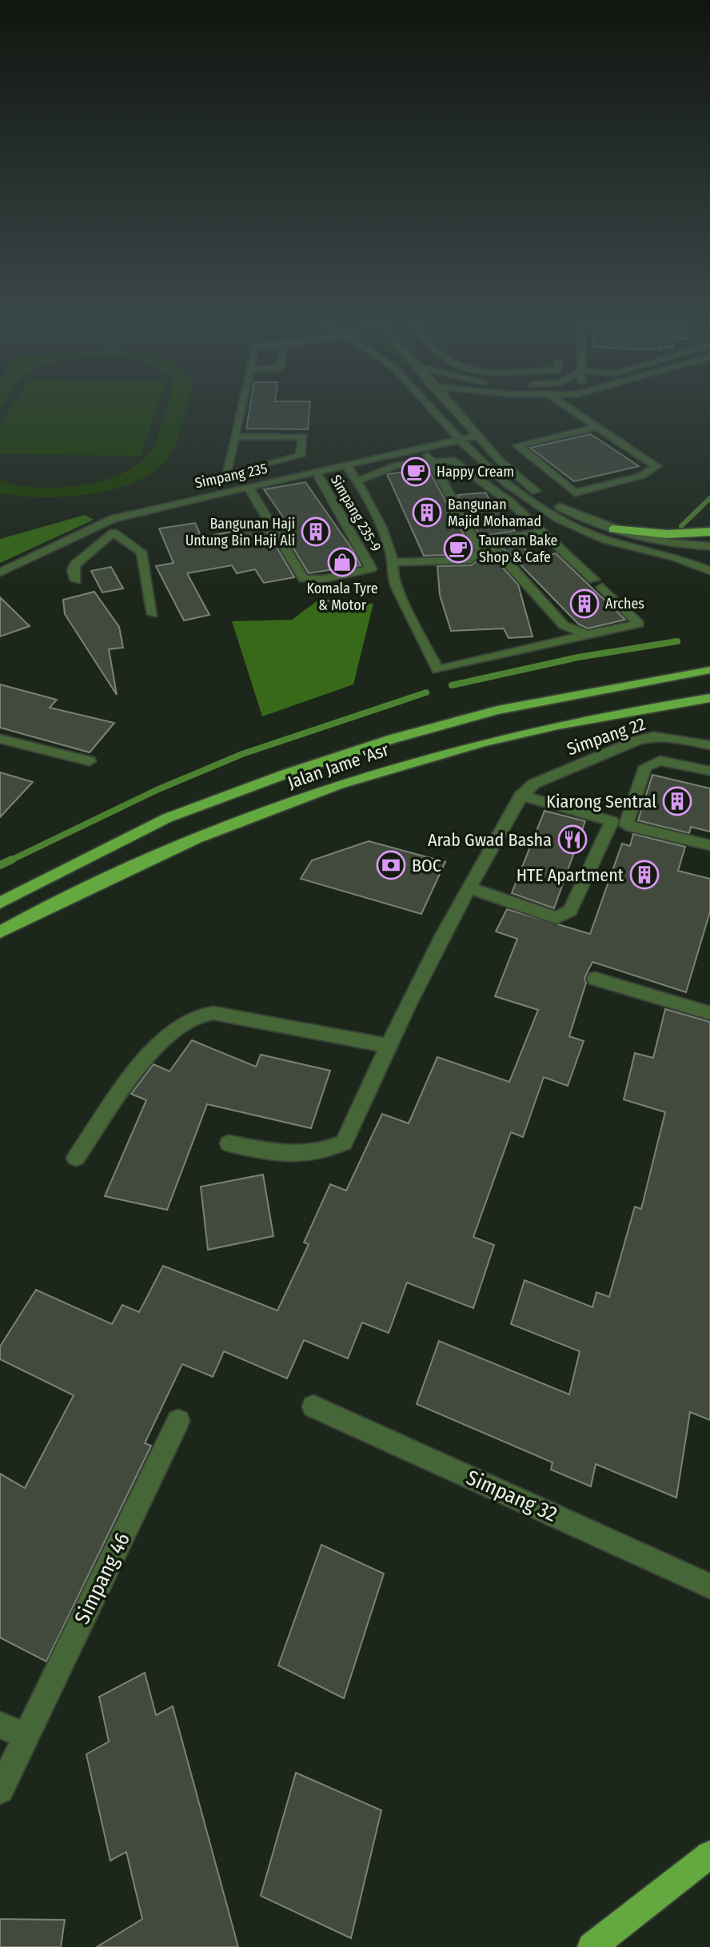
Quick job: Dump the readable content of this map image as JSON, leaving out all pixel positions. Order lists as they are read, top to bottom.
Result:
{
  "streets": {
    "main road": ["Jalan Jame 'Asr"],
    "street": [
      "Simpang 235",
      "Simpang 235-9",
      "Simpang 22",
      "Simpang 32",
      "Simpang 46"
    ]
  },
  "crossings": [
    ["Simpang 235", "Simpang 235-9"]
  ],
  "places": {
    "cafe": ["Happy Cream", "Taurean Bake Shop & Cafe"],
    "building": [
      "Bangunan Majid Mohamad",
      "Bangunan Haji Untung Bin Haji Ali",
      "Arches",
      "Kiarong Sentral",
      "HTE Apartment"
    ],
    "shop": ["Komala Tyre & Motor"],
    "restaurant": ["Arab Gwad Basha"],
    "bank": ["BOC"]
  }
}
